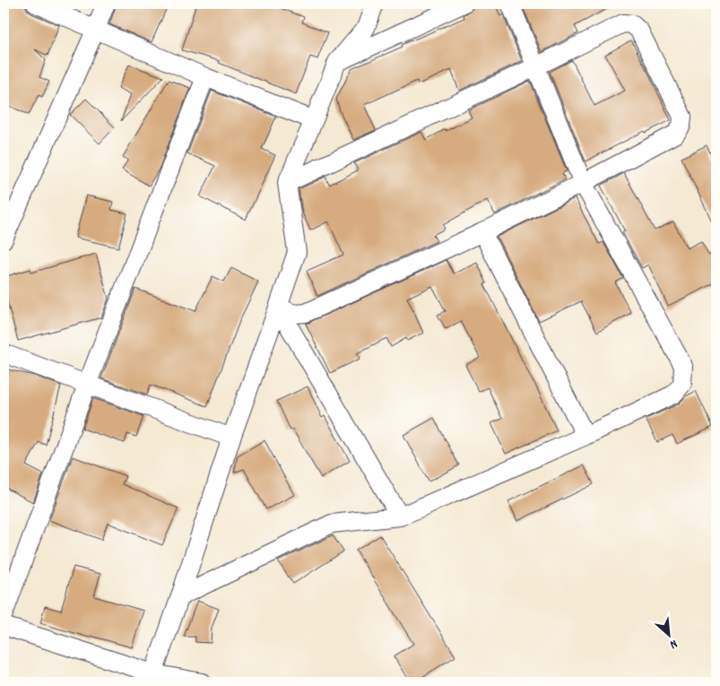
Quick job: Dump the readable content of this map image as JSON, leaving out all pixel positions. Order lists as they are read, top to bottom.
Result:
{
  "north": "bottom right"
}
